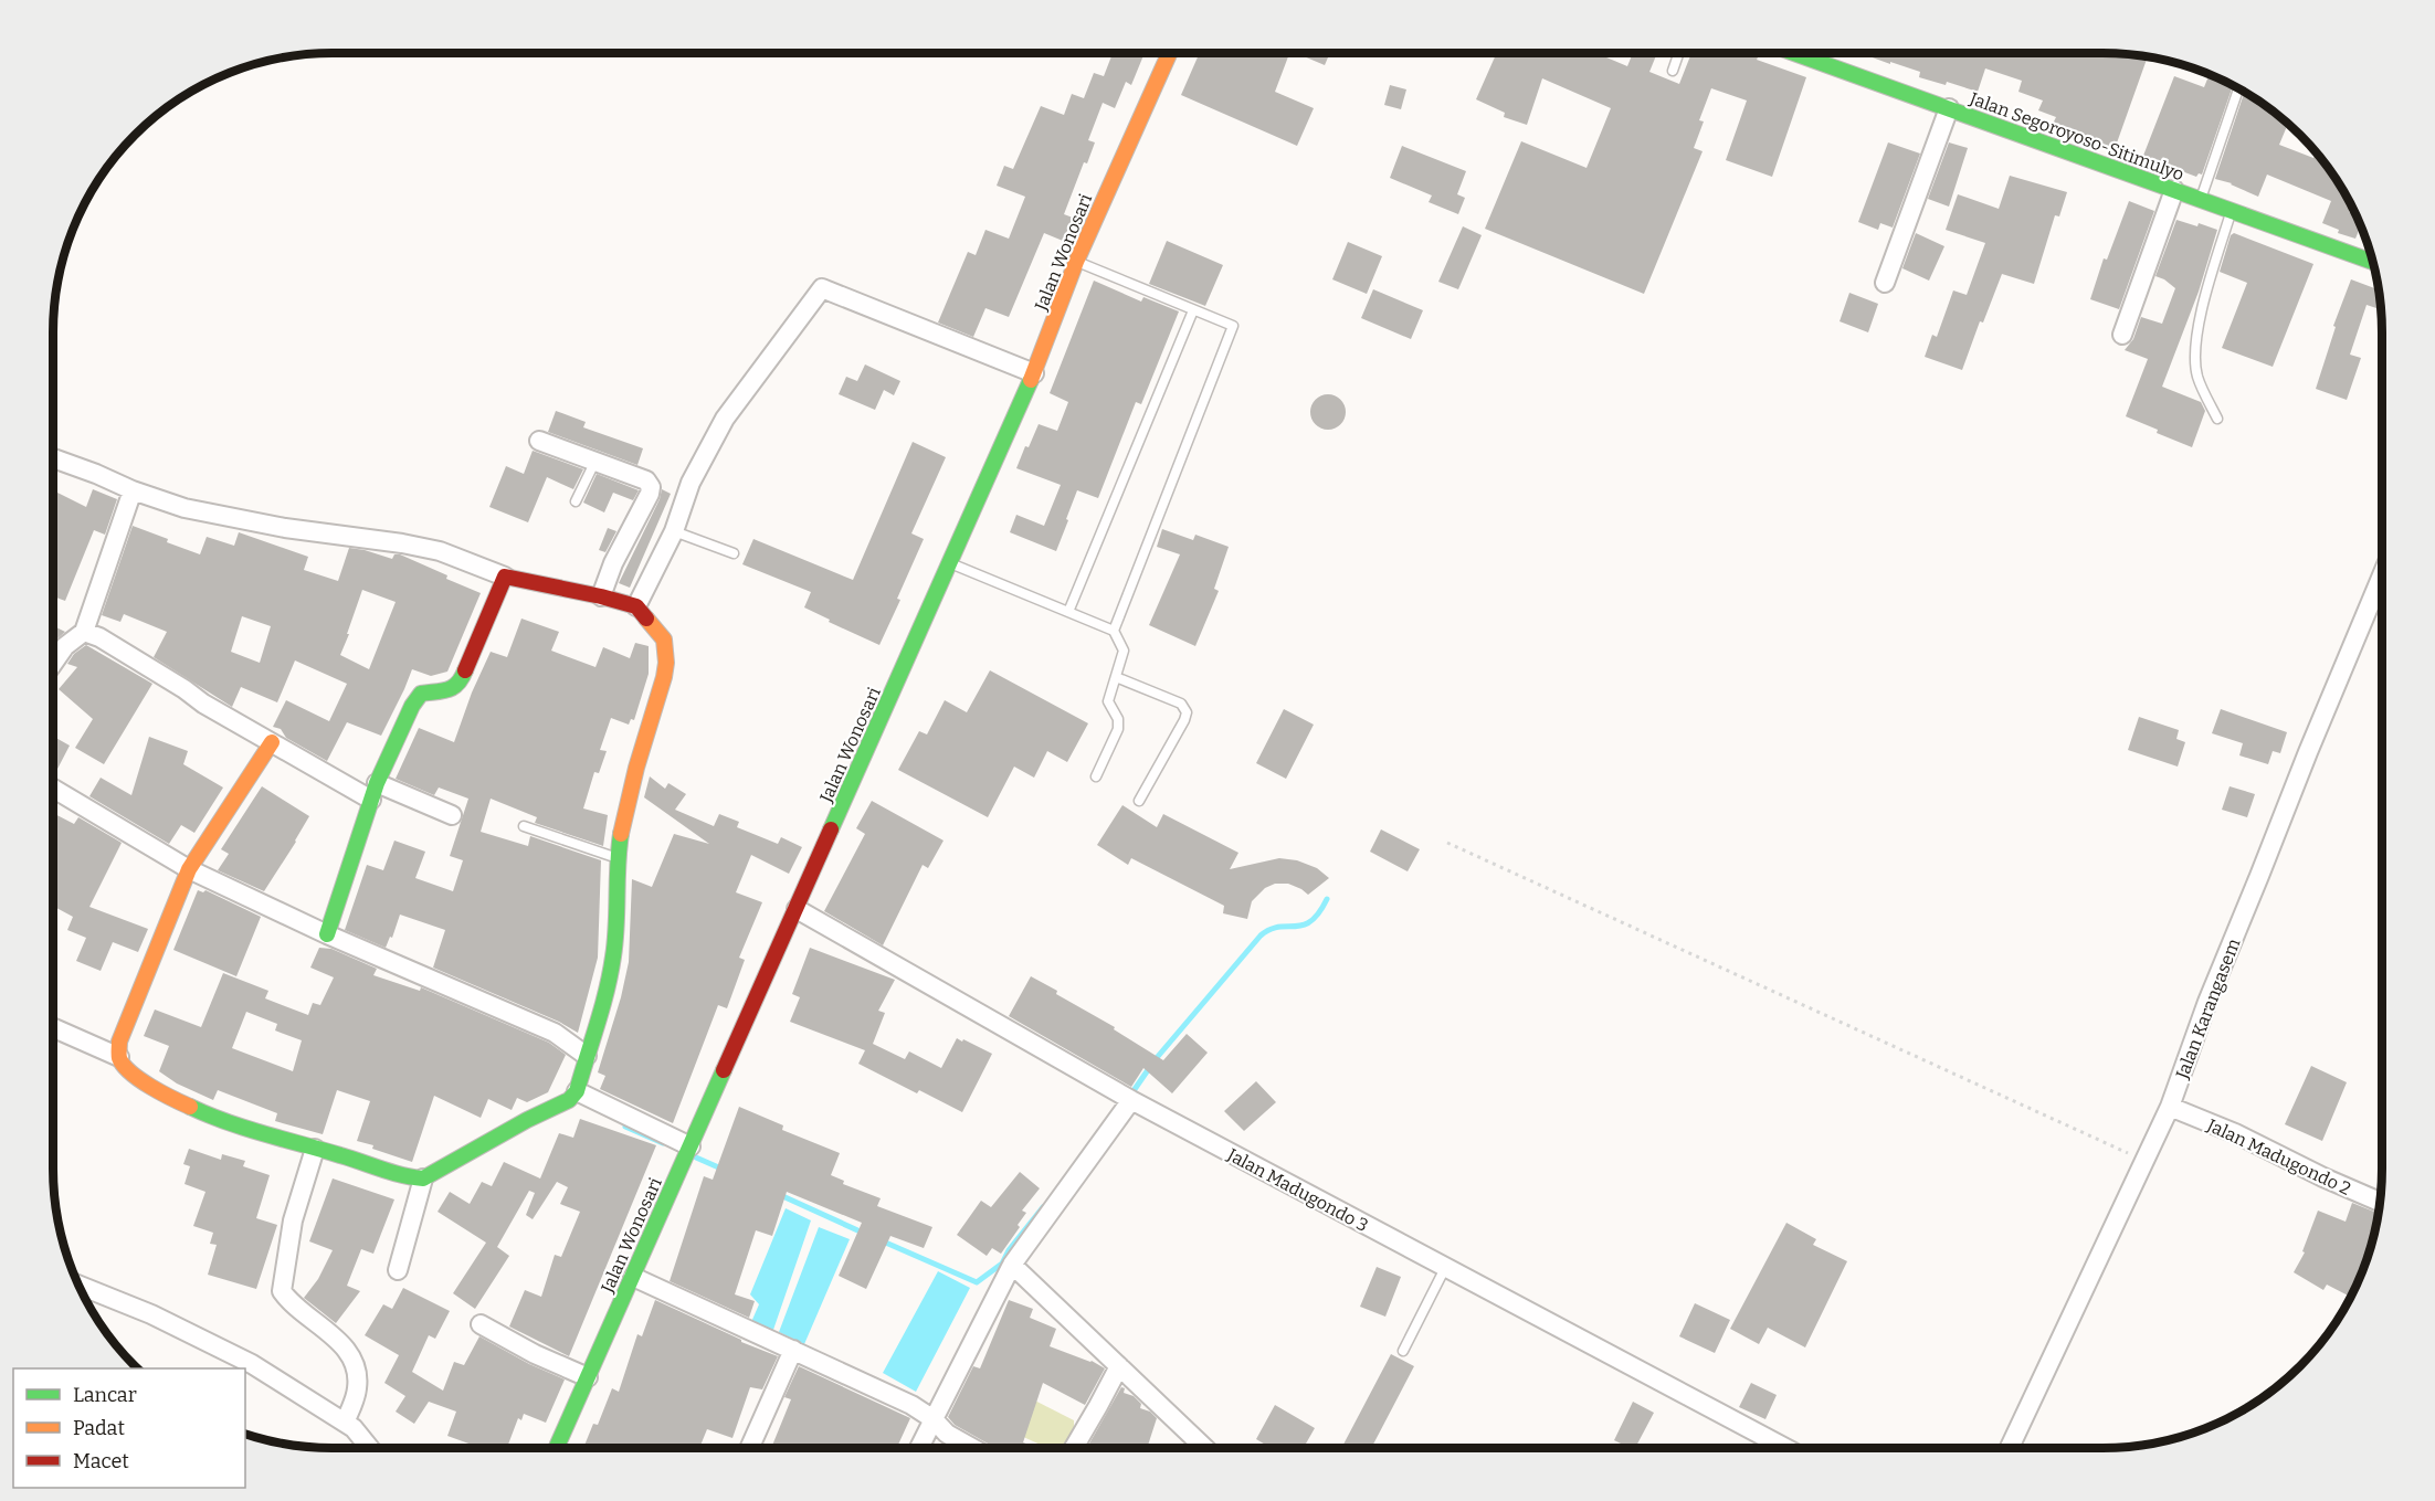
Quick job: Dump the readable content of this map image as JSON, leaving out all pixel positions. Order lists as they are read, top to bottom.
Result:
{
  "streets": {
    "main road": ["Jalan Segoroyoso-Sitimulyo", "Jalan Wonosari"],
    "street": ["Jalan Karangasem", "Jalan Madugondo 2", "Jalan Madugondo 3"]
  },
  "crossings": [
    ["Jalan Wonosari", "Jalan Madugondo 3"],
    ["Jalan Karangasem", "Jalan Madugondo 2"]
  ],
  "legend": ["Lancar", "Padat", "Macet"]
}
